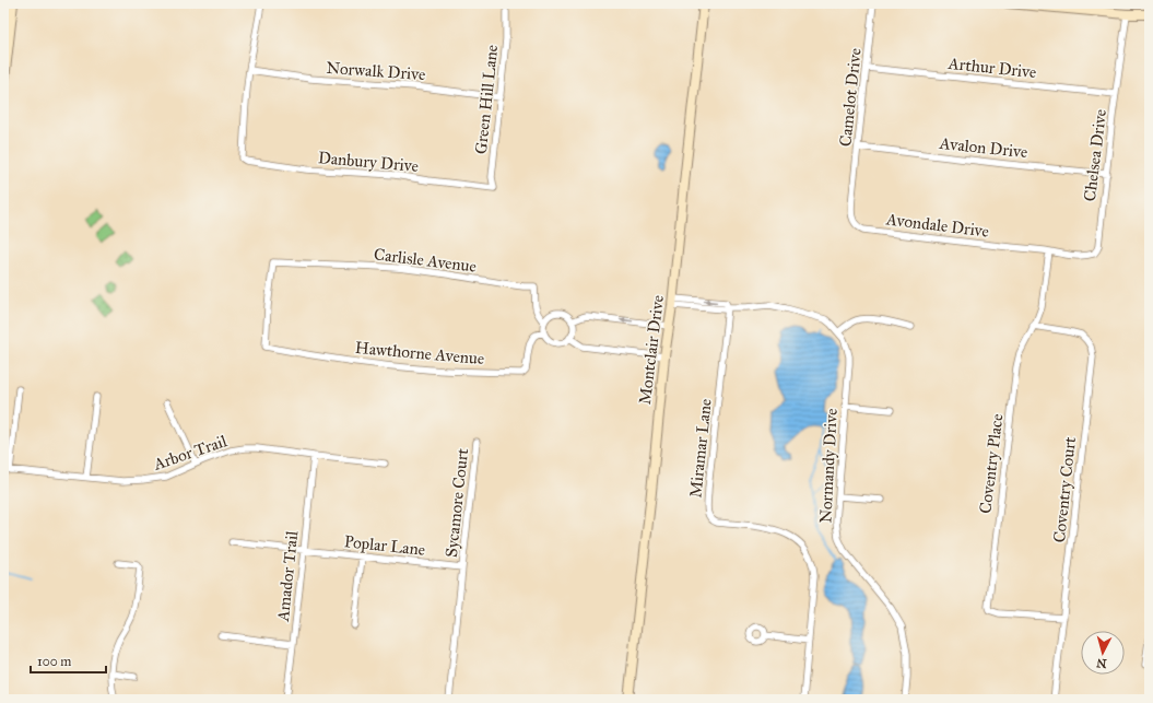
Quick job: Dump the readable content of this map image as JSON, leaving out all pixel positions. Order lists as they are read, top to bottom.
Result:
{
  "streets": {
    "street": [
      "Arthur Drive",
      "Norwalk Drive",
      "Camelot Drive",
      "Green Hill Lane",
      "Avalon Drive",
      "Chelsea Drive",
      "Danbury Drive",
      "Avondale Drive",
      "Carlisle Avenue",
      "Montclair Drive",
      "Hawthorne Avenue",
      "Miramar Lane",
      "Arbor Trail",
      "Coventry Place",
      "Normandy Drive",
      "Coventry Court",
      "Sycamore Court",
      "Poplar Lane",
      "Amador Trail"
    ]
  },
  "crossings": [
    ["Arthur Drive", "Camelot Drive"],
    ["Arthur Drive", "Chelsea Drive"],
    ["Norwalk Drive", "Green Hill Lane"],
    ["Norwalk Drive", "Danbury Drive"],
    ["Camelot Drive", "Avalon Drive"],
    ["Camelot Drive", "Avondale Drive"],
    ["Green Hill Lane", "Danbury Drive"],
    ["Avalon Drive", "Chelsea Drive"],
    ["Chelsea Drive", "Avondale Drive"],
    ["Chelsea Drive", "Coventry Place"],
    ["Avondale Drive", "Coventry Place"],
    ["Carlisle Avenue", "Hawthorne Avenue"],
    ["Montclair Drive", "Normandy Drive"],
    ["Miramar Lane", "Normandy Drive"],
    ["Arbor Trail", "Amador Trail"],
    ["Coventry Place", "Coventry Court"],
    ["Sycamore Court", "Poplar Lane"],
    ["Poplar Lane", "Amador Trail"]
  ],
  "scale_bar": "100 m",
  "north": "bottom"
}
